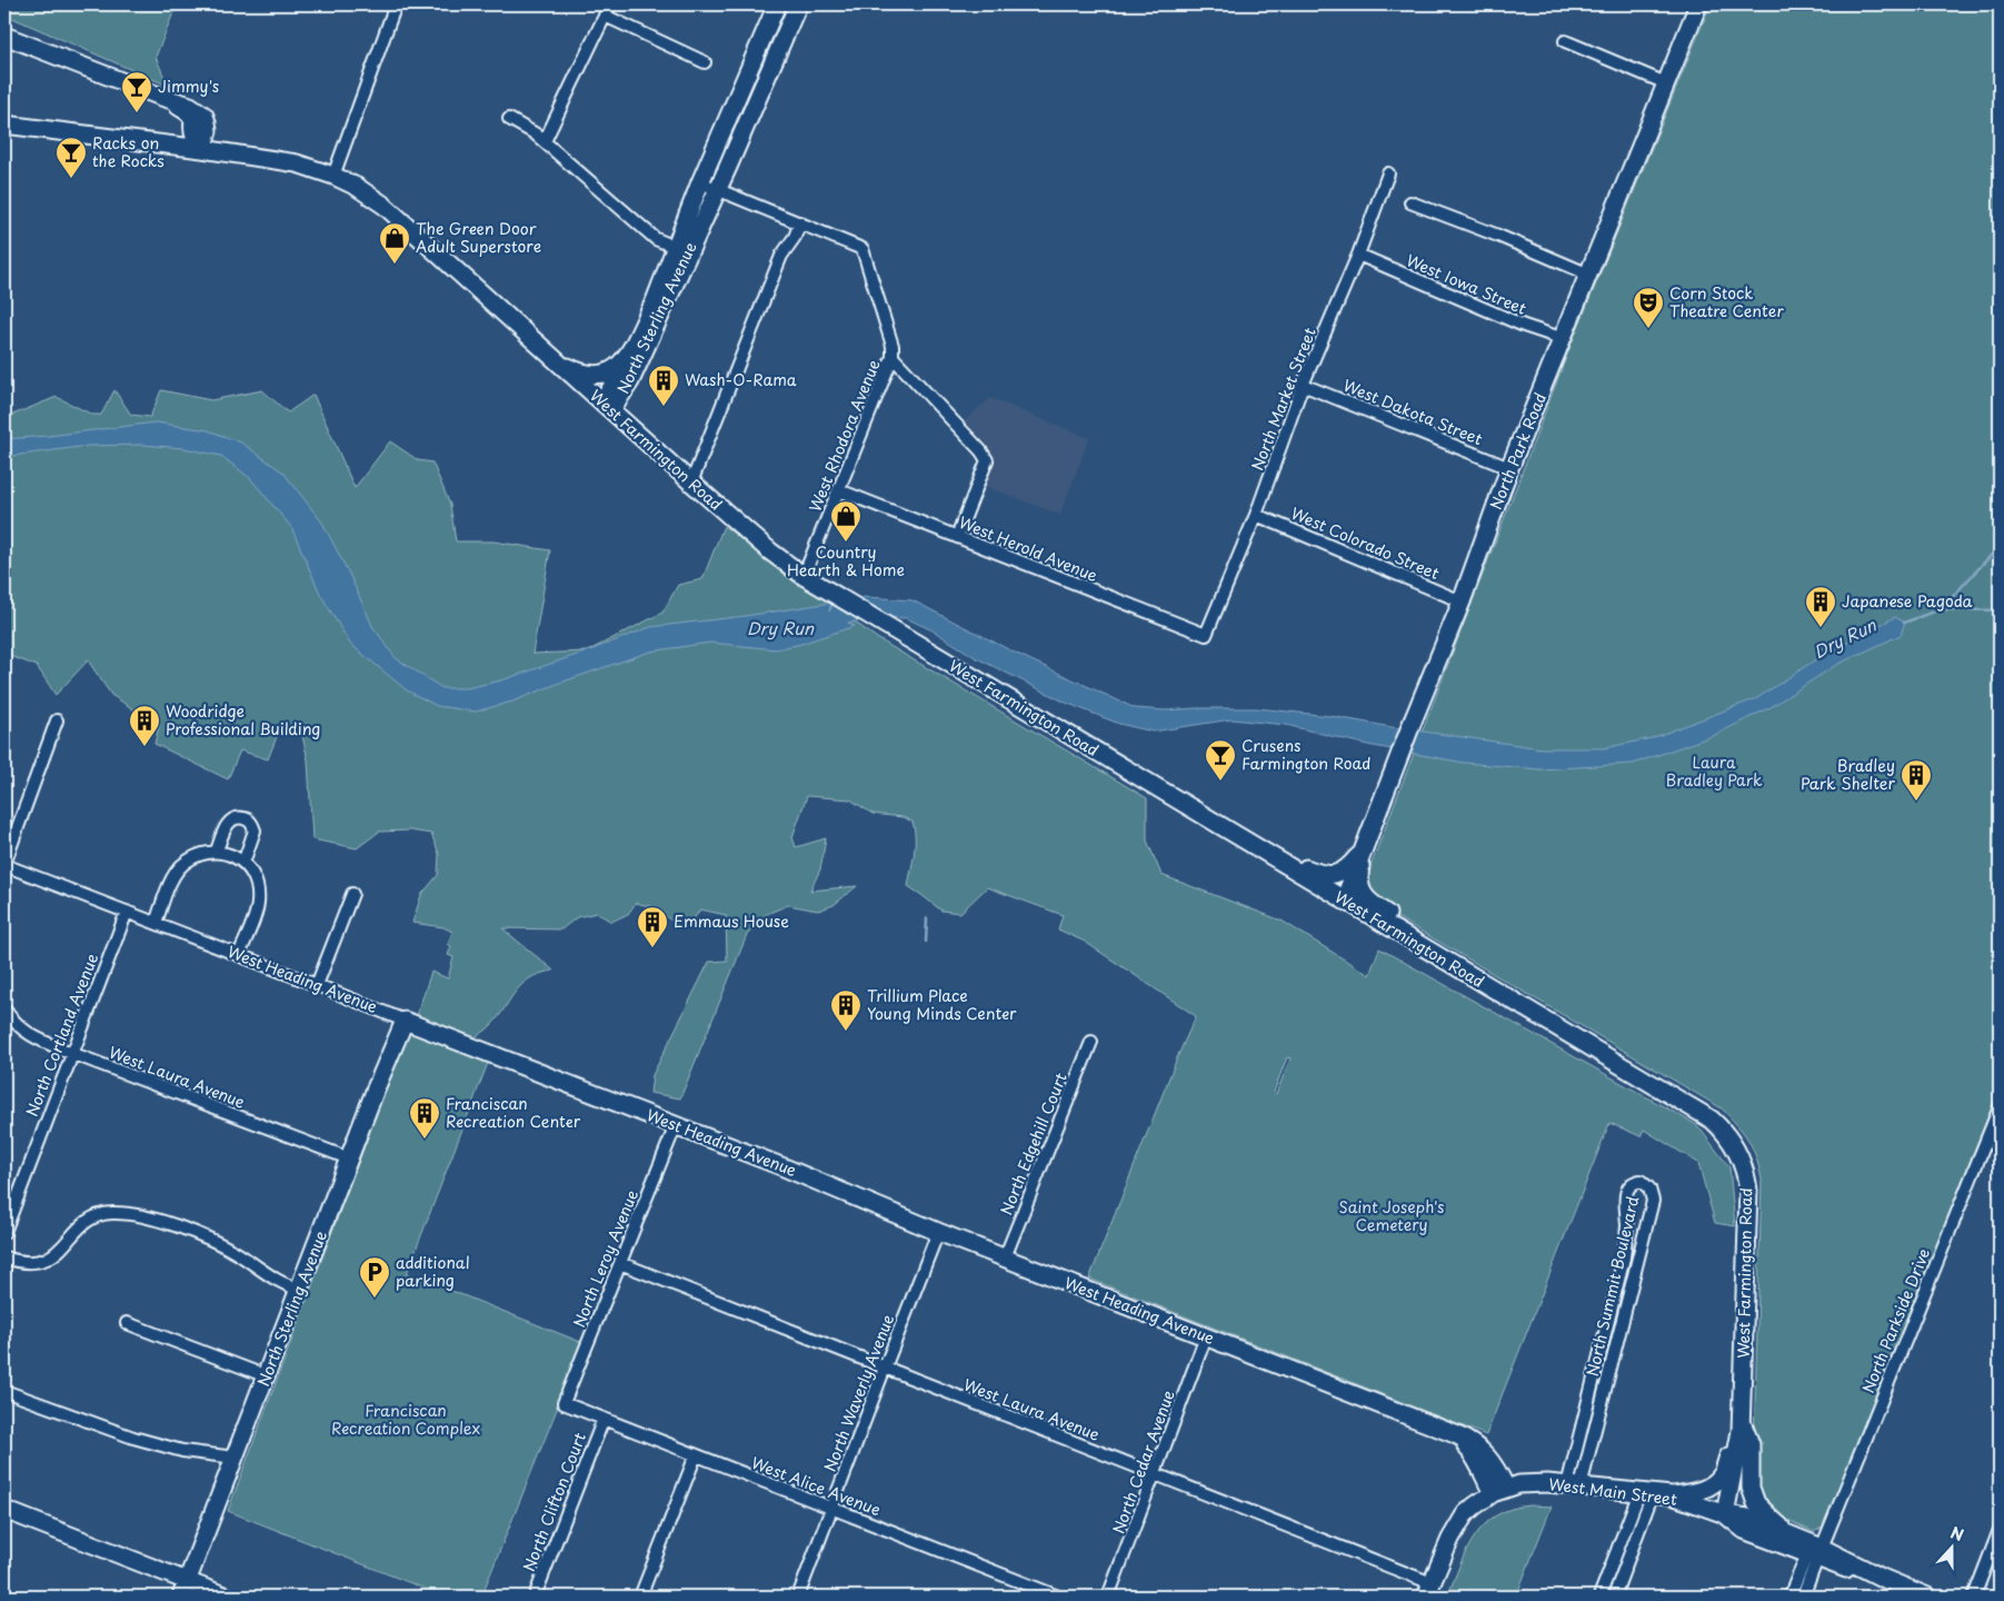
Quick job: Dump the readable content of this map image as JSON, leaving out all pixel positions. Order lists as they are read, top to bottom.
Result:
{
  "streets": {
    "main road": [
      "North Sterling Avenue",
      "West Farmington Road",
      "North Park Road",
      "West Heading Avenue",
      "West Main Street"
    ],
    "street": [
      "West Iowa Street",
      "North Market Street",
      "West Dakota Street",
      "West Rhodora Avenue",
      "West Colorado Street",
      "West Herold Avenue",
      "North Cortland Avenue",
      "West Laura Avenue",
      "North Edgehill Court",
      "North Leroy Avenue",
      "North Summit Boulevard",
      "North Parkside Drive",
      "North Waverly Avenue",
      "North Cedar Avenue",
      "West Alice Avenue",
      "North Clifton Court"
    ]
  },
  "crossings": [
    ["West Iowa Street", "North Market Street"],
    ["West Iowa Street", "North Park Road"],
    ["North Sterling Avenue", "West Rhodora Avenue"],
    ["North Sterling Avenue", "West Farmington Road"],
    ["North Sterling Avenue", "West Heading Avenue"],
    ["North Sterling Avenue", "West Laura Avenue"],
    ["North Market Street", "West Dakota Street"],
    ["North Market Street", "West Colorado Street"],
    ["North Market Street", "West Herold Avenue"],
    ["West Dakota Street", "North Park Road"],
    ["West Rhodora Avenue", "West Farmington Road"],
    ["West Rhodora Avenue", "West Herold Avenue"],
    ["West Farmington Road", "North Park Road"],
    ["West Farmington Road", "West Main Street"],
    ["North Park Road", "West Colorado Street"],
    ["West Heading Avenue", "North Cortland Avenue"],
    ["West Heading Avenue", "North Edgehill Court"],
    ["West Heading Avenue", "North Leroy Avenue"],
    ["West Heading Avenue", "North Waverly Avenue"],
    ["West Heading Avenue", "North Cedar Avenue"],
    ["West Heading Avenue", "West Main Street"],
    ["North Cortland Avenue", "West Laura Avenue"],
    ["West Laura Avenue", "North Leroy Avenue"],
    ["West Laura Avenue", "North Waverly Avenue"],
    ["West Laura Avenue", "North Cedar Avenue"],
    ["North Leroy Avenue", "West Alice Avenue"],
    ["North Summit Boulevard", "West Main Street"],
    ["North Parkside Drive", "West Main Street"],
    ["North Waverly Avenue", "West Alice Avenue"],
    ["West Alice Avenue", "North Clifton Court"]
  ],
  "water": ["Dry Run"],
  "parks": ["Laura Bradley Park", "Saint Joseph's Cemetery", "Franciscan Recreation Complex"],
  "places": {
    "bar": ["Jimmy's", "Racks on the Rocks", "Crusens Farmington Road"],
    "shop": ["The Green Door Adult Superstore", "Country Hearth & Home"],
    "theatre": ["Corn Stock Theatre Center"],
    "building": [
      "Wash-O-Rama",
      "Japanese Pagoda",
      "Woodridge Professional Building",
      "Bradley Park Shelter",
      "Emmaus House",
      "Trillium Place Young Minds Center",
      "Franciscan Recreation Center"
    ],
    "parking": ["additional parking"]
  },
  "north": "top"
}
